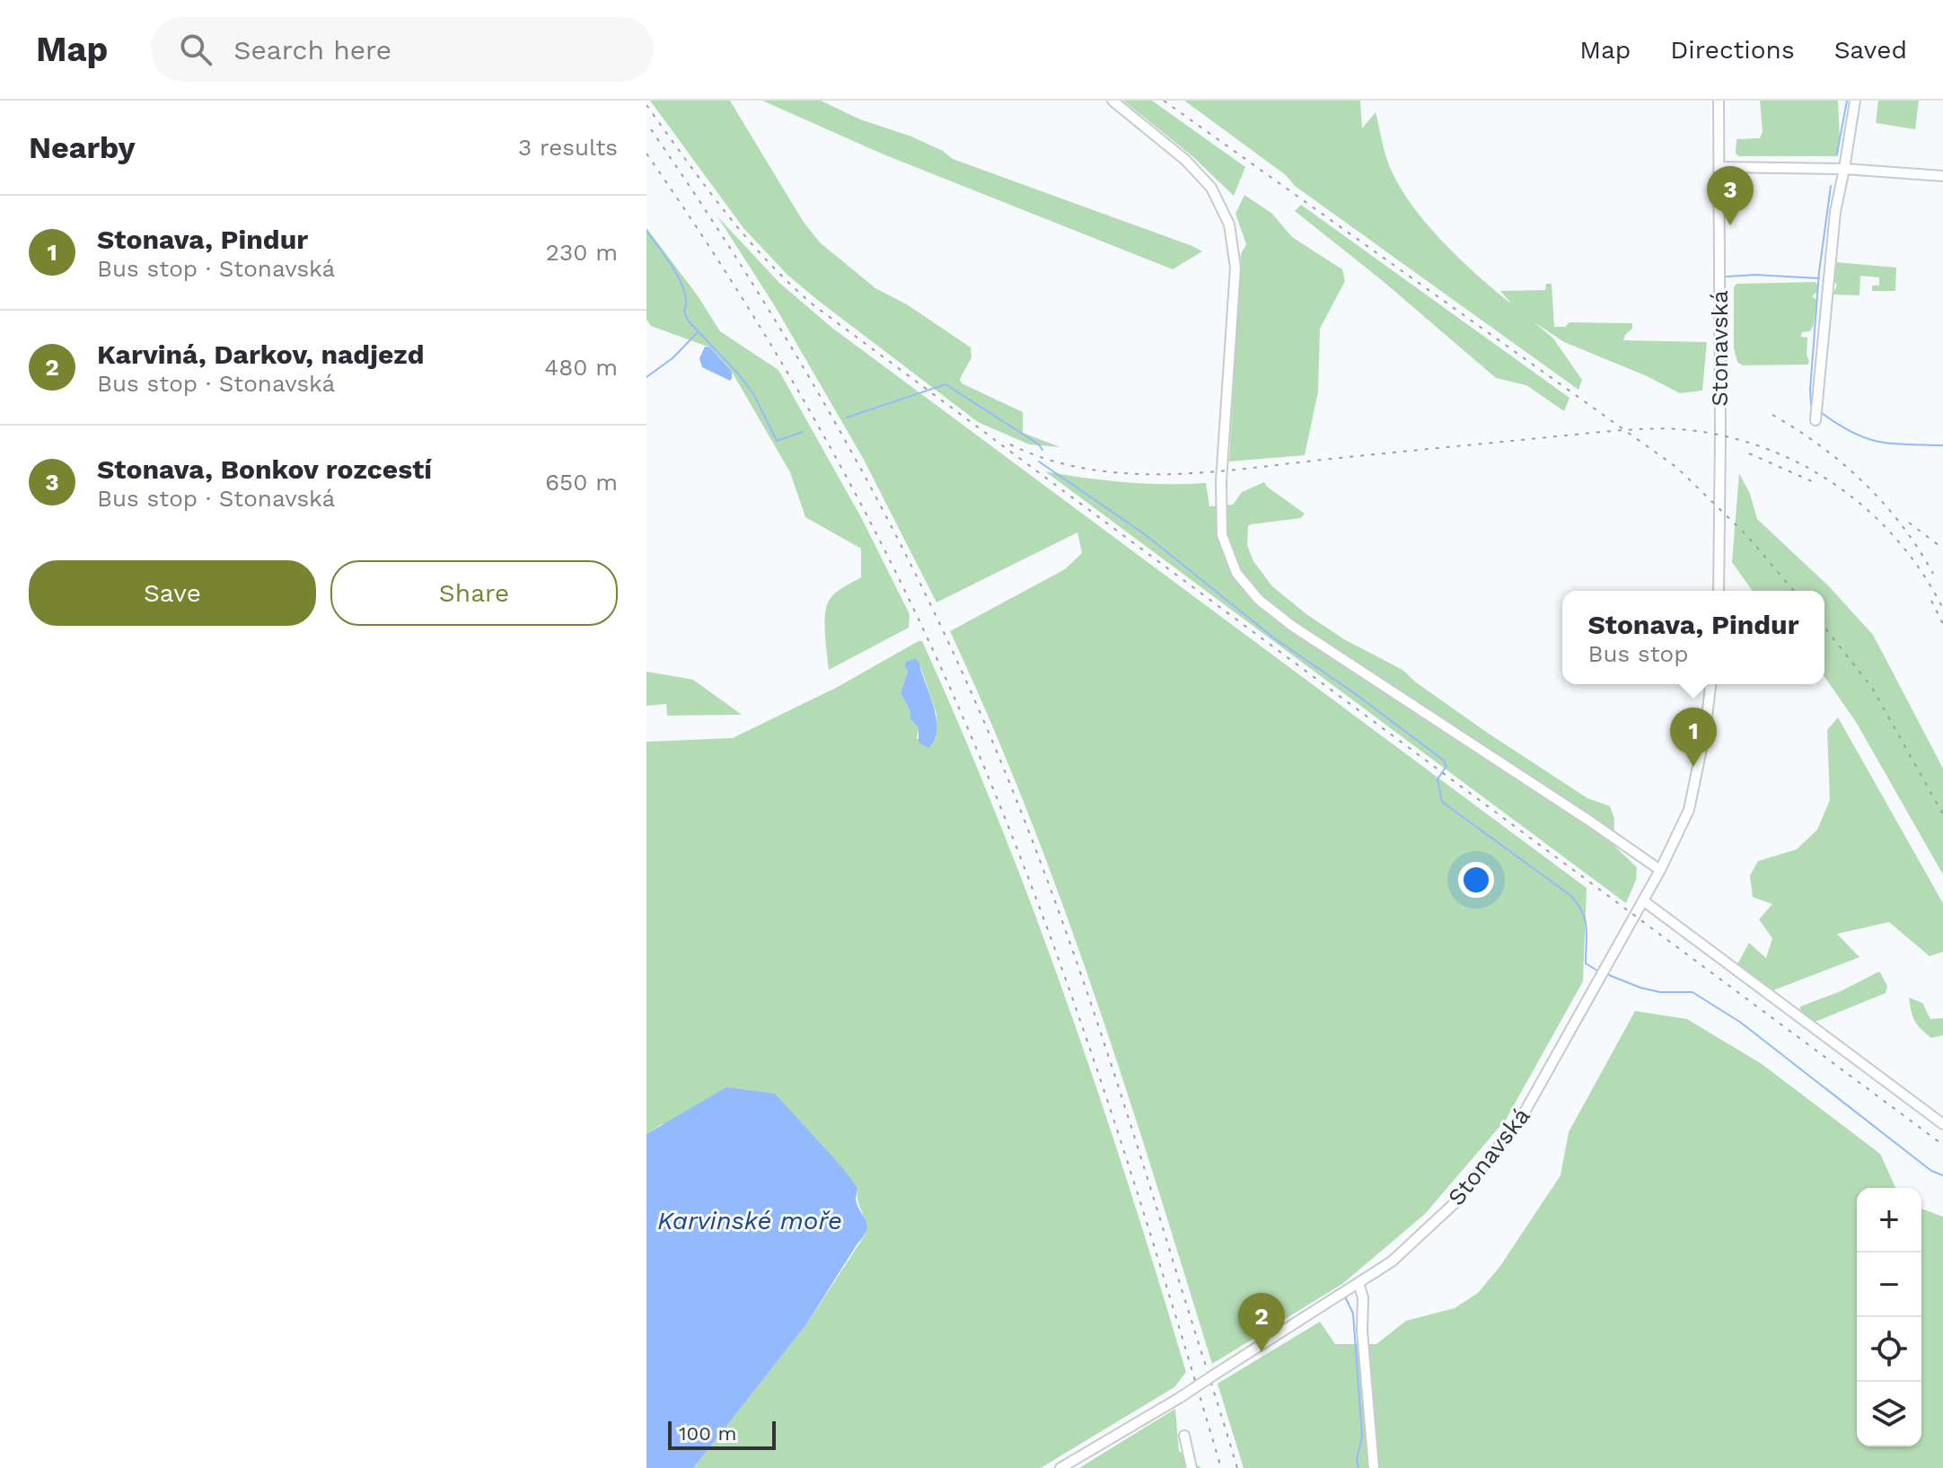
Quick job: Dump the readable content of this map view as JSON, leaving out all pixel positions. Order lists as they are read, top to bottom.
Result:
{
  "streets": {
    "street": ["Stonavská"]
  },
  "water": ["Karvinské moře"],
  "scale_bar": "100 m",
  "page": {
    "header": "Map",
    "search": "Search here",
    "nav": ["Map", "Directions", "Saved"],
    "heading": ["Nearby", "3 results"],
    "pins": ["3", "1", "2"],
    "list": [
      {
        "mark": "1",
        "name": "Stonava, Pindur",
        "note": "Bus stop · Stonavská",
        "value": "230 m"
      },
      {
        "mark": "2",
        "name": "Karviná, Darkov, nadjezd",
        "note": "Bus stop · Stonavská",
        "value": "480 m"
      },
      {
        "mark": "3",
        "name": "Stonava, Bonkov rozcestí",
        "note": "Bus stop · Stonavská",
        "value": "650 m"
      }
    ],
    "buttons": ["Save", "Share"],
    "popup": ["Stonava, Pindur", "Bus stop"],
    "map_buttons": ["+", "−"],
    "scale": "100 m"
  }
}
